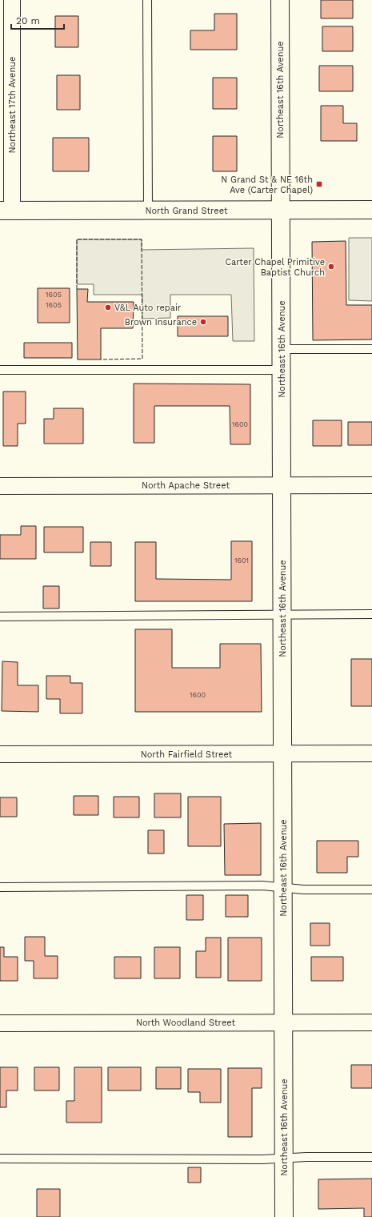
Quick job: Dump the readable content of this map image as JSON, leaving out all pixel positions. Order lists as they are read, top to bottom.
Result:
{
  "streets": {
    "street": [
      "Northeast 16th Avenue",
      "Northeast 17th Avenue",
      "North Grand Street",
      "North Apache Street",
      "North Fairfield Street",
      "North Woodland Street"
    ]
  },
  "crossings": [
    ["Northeast 16th Avenue", "North Grand Street"],
    ["Northeast 16th Avenue", "North Apache Street"],
    ["Northeast 16th Avenue", "North Fairfield Street"],
    ["Northeast 16th Avenue", "North Woodland Street"],
    ["Northeast 17th Avenue", "North Grand Street"]
  ],
  "places": {
    "transit": ["N Grand St & NE 16th Ave (Carter Chapel)"],
    "other": ["Carter Chapel Primitive Baptist Church", "V&L Auto repair", "Brown Insurance"]
  },
  "house_numbers": [
    "1605",
    "1605",
    "1600",
    "1601",
    "1600"
  ],
  "scale_bar": "20 m"
}
